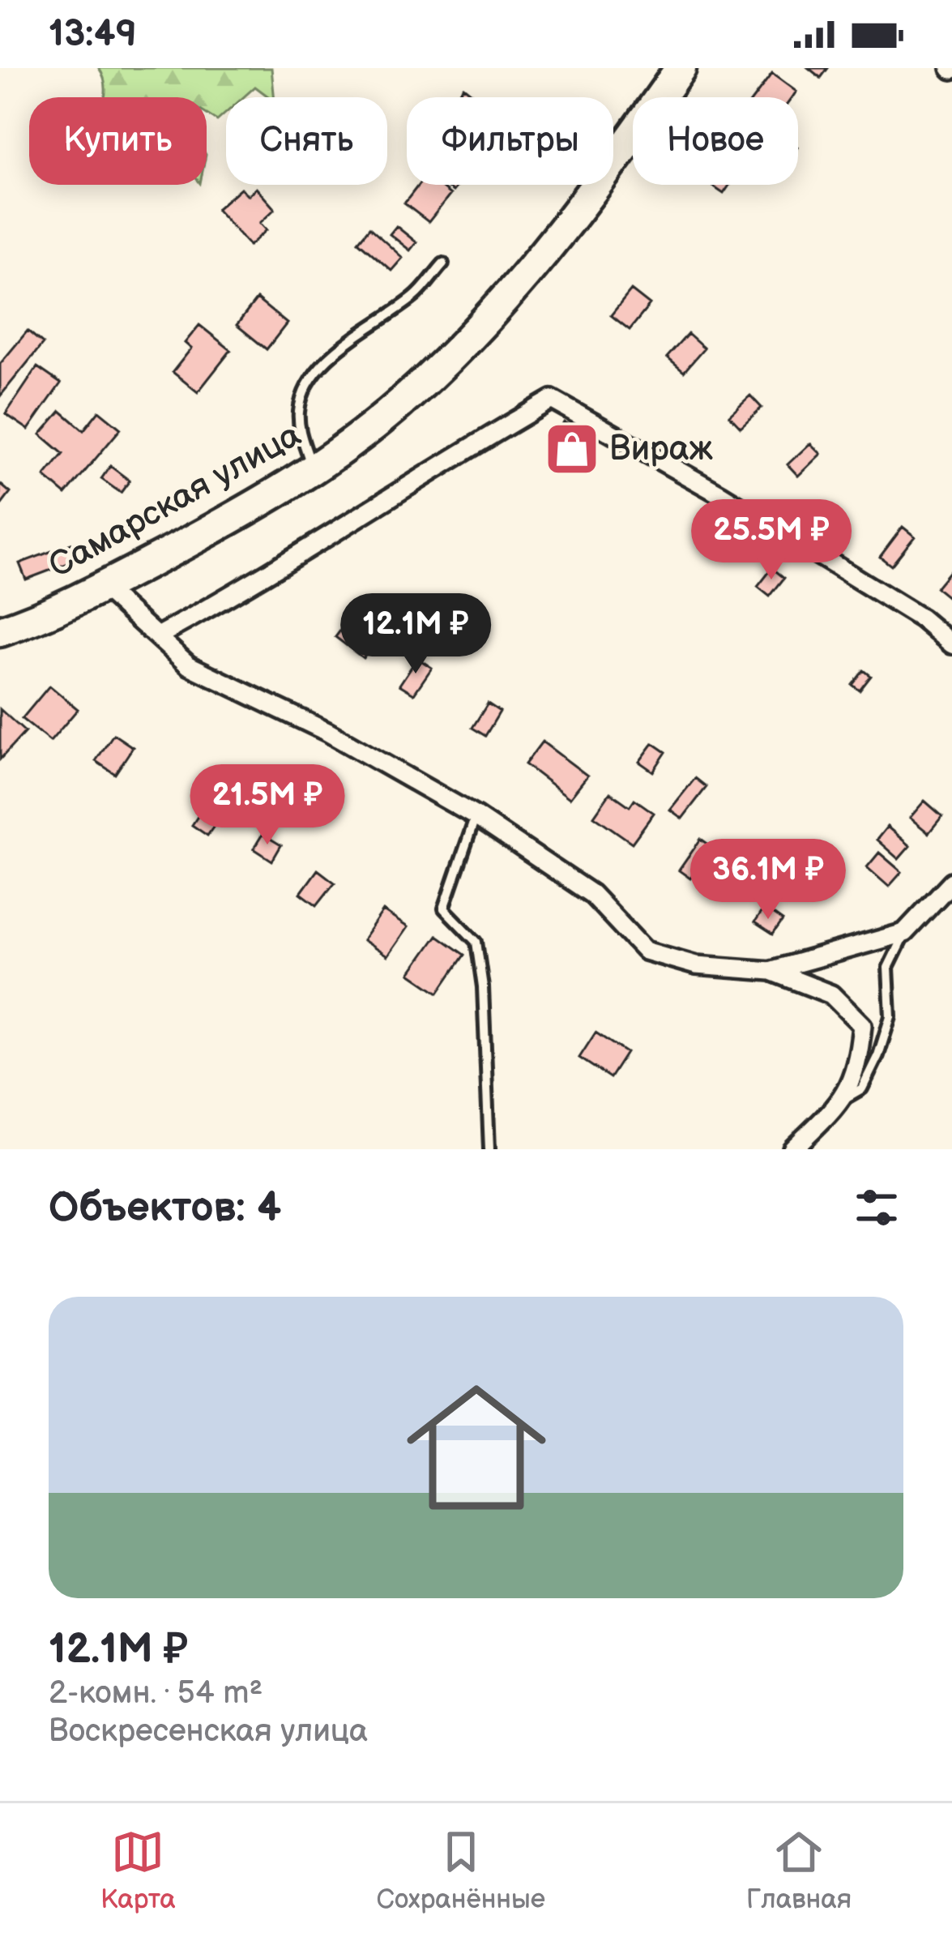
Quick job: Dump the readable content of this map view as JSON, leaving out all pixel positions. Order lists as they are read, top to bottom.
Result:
{
  "streets": {
    "main road": ["Самарская улица"]
  },
  "places": {
    "shop": ["Вираж"]
  },
  "page": {
    "status": "13:49",
    "chip": [
      "Купить",
      "Снять",
      "Фильтры",
      "Новое"
    ],
    "price": [
      "25.5M ₽",
      "12.1M ₽",
      "21.5M ₽",
      "36.1M ₽"
    ],
    "heading": "Объектов: 4",
    "list": [
      {
        "name": "12.1M ₽",
        "note": "2-комн. · 54 m² · Воскресенская улица"
      }
    ],
    "tabs": ["Карта", "Сохранённые", "Главная"]
  }
}
